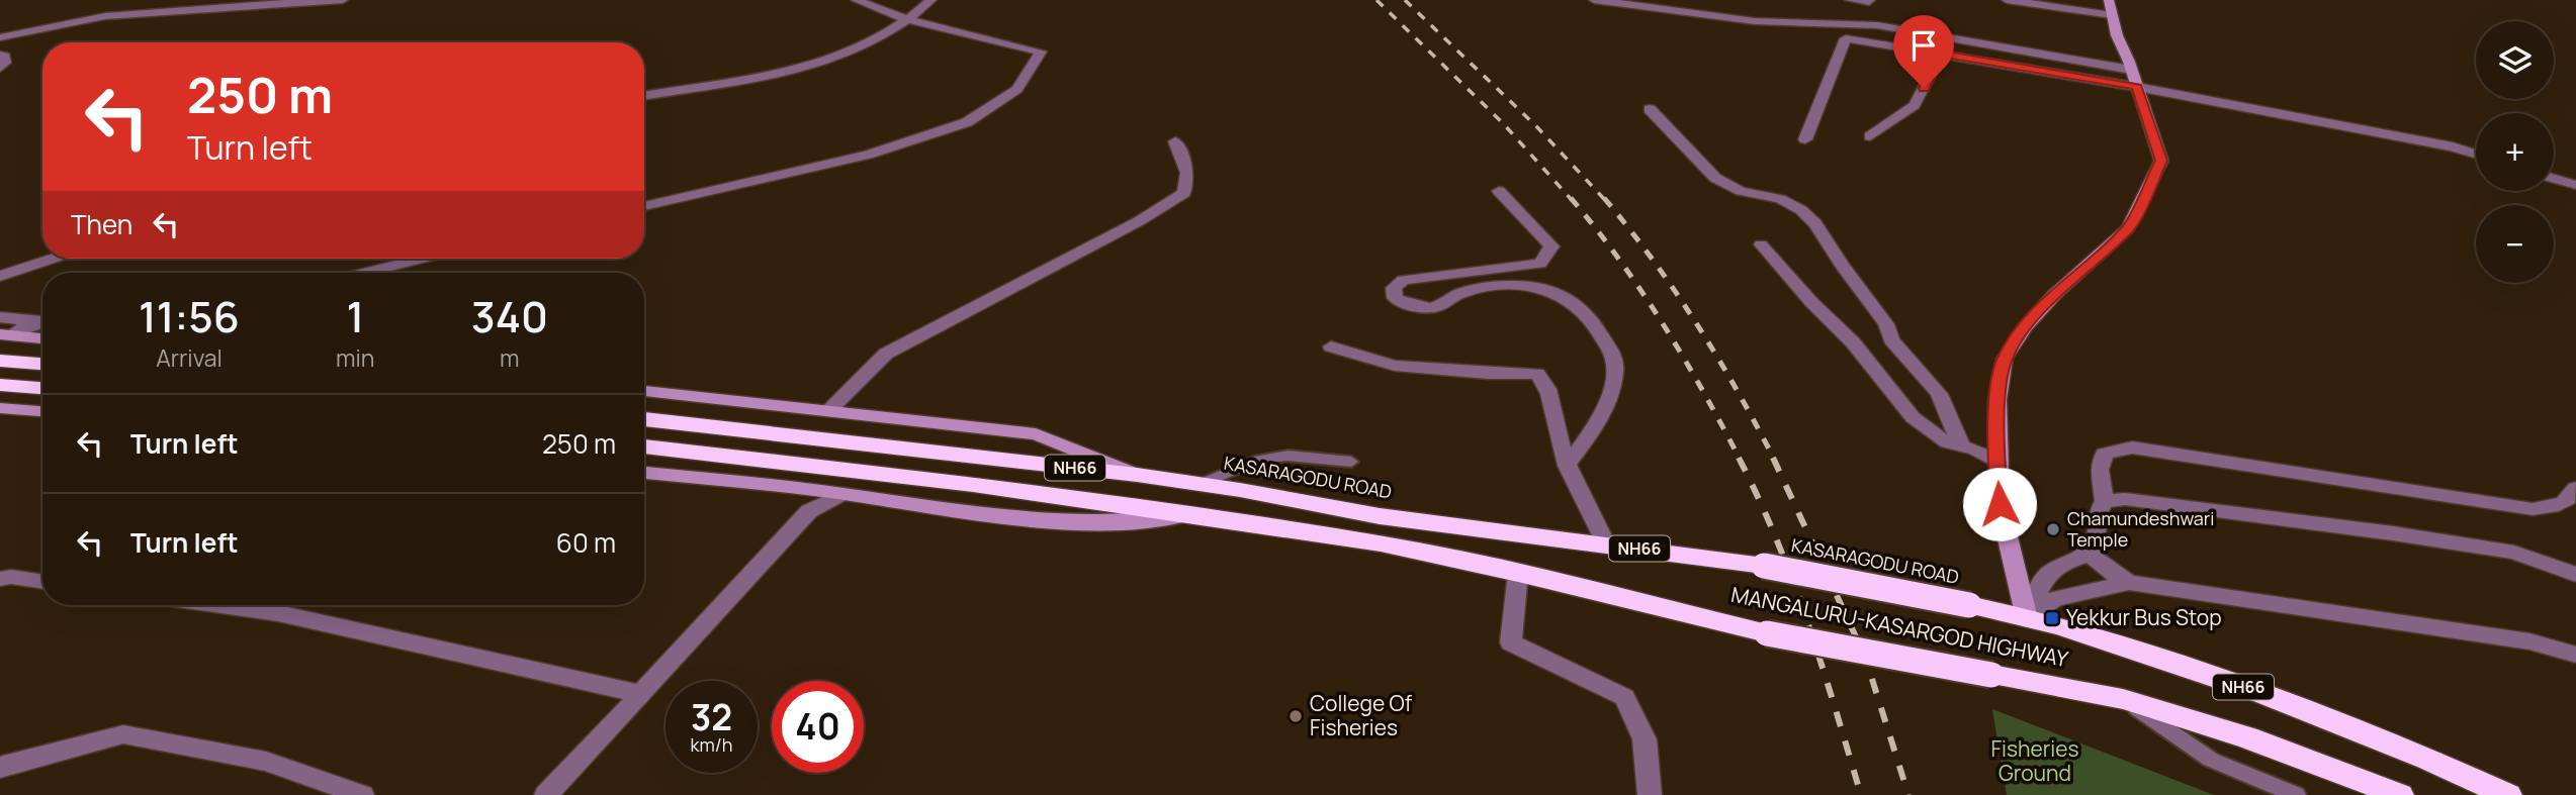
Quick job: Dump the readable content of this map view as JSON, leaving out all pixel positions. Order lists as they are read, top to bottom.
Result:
{
  "streets": {
    "highway": ["NH66", "KASARAGODU ROAD", "MANGALURU-KASARGOD HIGHWAY"]
  },
  "crossings": [
    ["NH66", "KASARAGODU ROAD"],
    ["NH66", "MANGALURU-KASARGOD HIGHWAY"]
  ],
  "parks": ["Fisheries Ground"],
  "places": {
    "other": ["Chamundeshwari Temple", "College Of Fisheries"],
    "transit": ["Yekkur Bus Stop"]
  },
  "page": {
    "map_buttons": ["+", "−"],
    "turn": ["250 m", "Turn left"],
    "then": "Then",
    "eta": [
      "11:56",
      "Arrival",
      "1",
      "min",
      "340",
      "m"
    ],
    "list": [
      {
        "name": "Turn left",
        "value": "250 m"
      },
      {
        "name": "Turn left",
        "value": "60 m"
      }
    ],
    "speed": "32 km/h",
    "limit": "40"
  }
}
